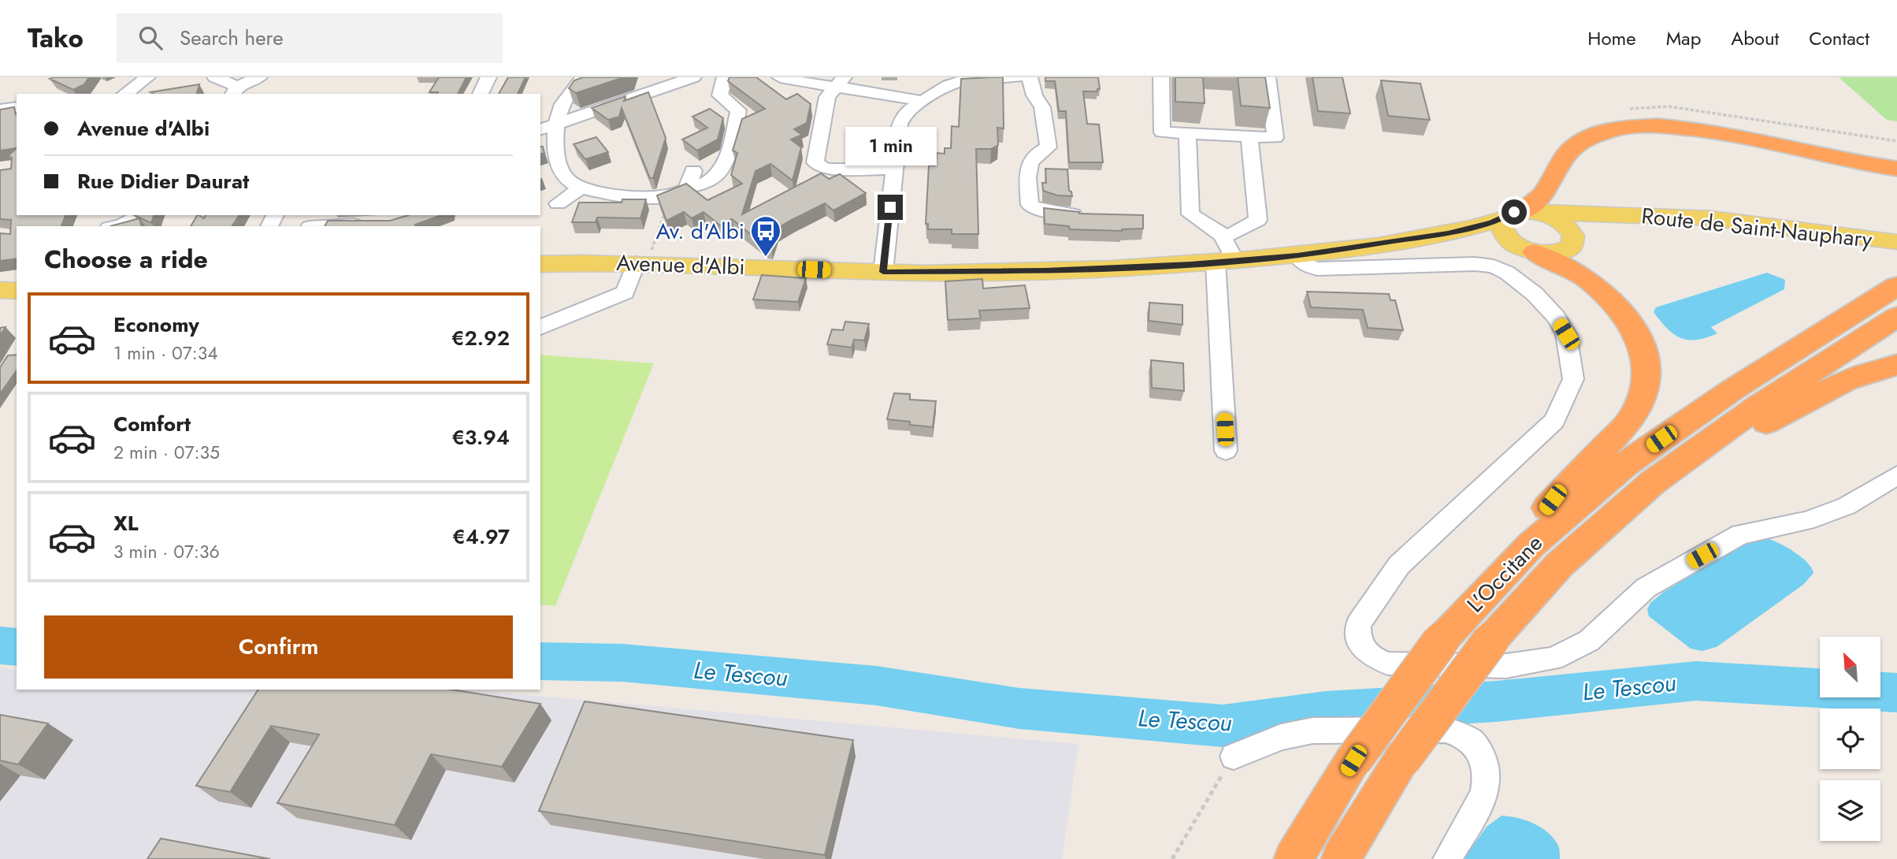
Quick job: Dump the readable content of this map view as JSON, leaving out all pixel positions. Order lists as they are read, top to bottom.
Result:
{
  "streets": {
    "highway": ["L'Occitane"],
    "main road": ["Route de Saint-Nauphary", "Avenue d'Albi"]
  },
  "crossings": [
    ["Route de Saint-Nauphary", "Avenue d'Albi"]
  ],
  "water": ["Le Tescou"],
  "places": {
    "bus stop": ["Av. d'Albi"]
  },
  "north": "top left",
  "page": {
    "header": "Tako",
    "search": "Search here",
    "nav": [
      "Home",
      "Map",
      "About",
      "Contact"
    ],
    "banner": ["Avenue d'Albi", "Rue Didier Daurat"],
    "bubble": "1 min",
    "heading": "Choose a ride",
    "list": [
      {
        "name": "Economy",
        "note": "1 min · 07:34",
        "value": "€2.92"
      },
      {
        "name": "Comfort",
        "note": "2 min · 07:35",
        "value": "€3.94"
      },
      {
        "name": "XL",
        "note": "3 min · 07:36",
        "value": "€4.97"
      }
    ],
    "buttons": "Confirm"
  }
}
